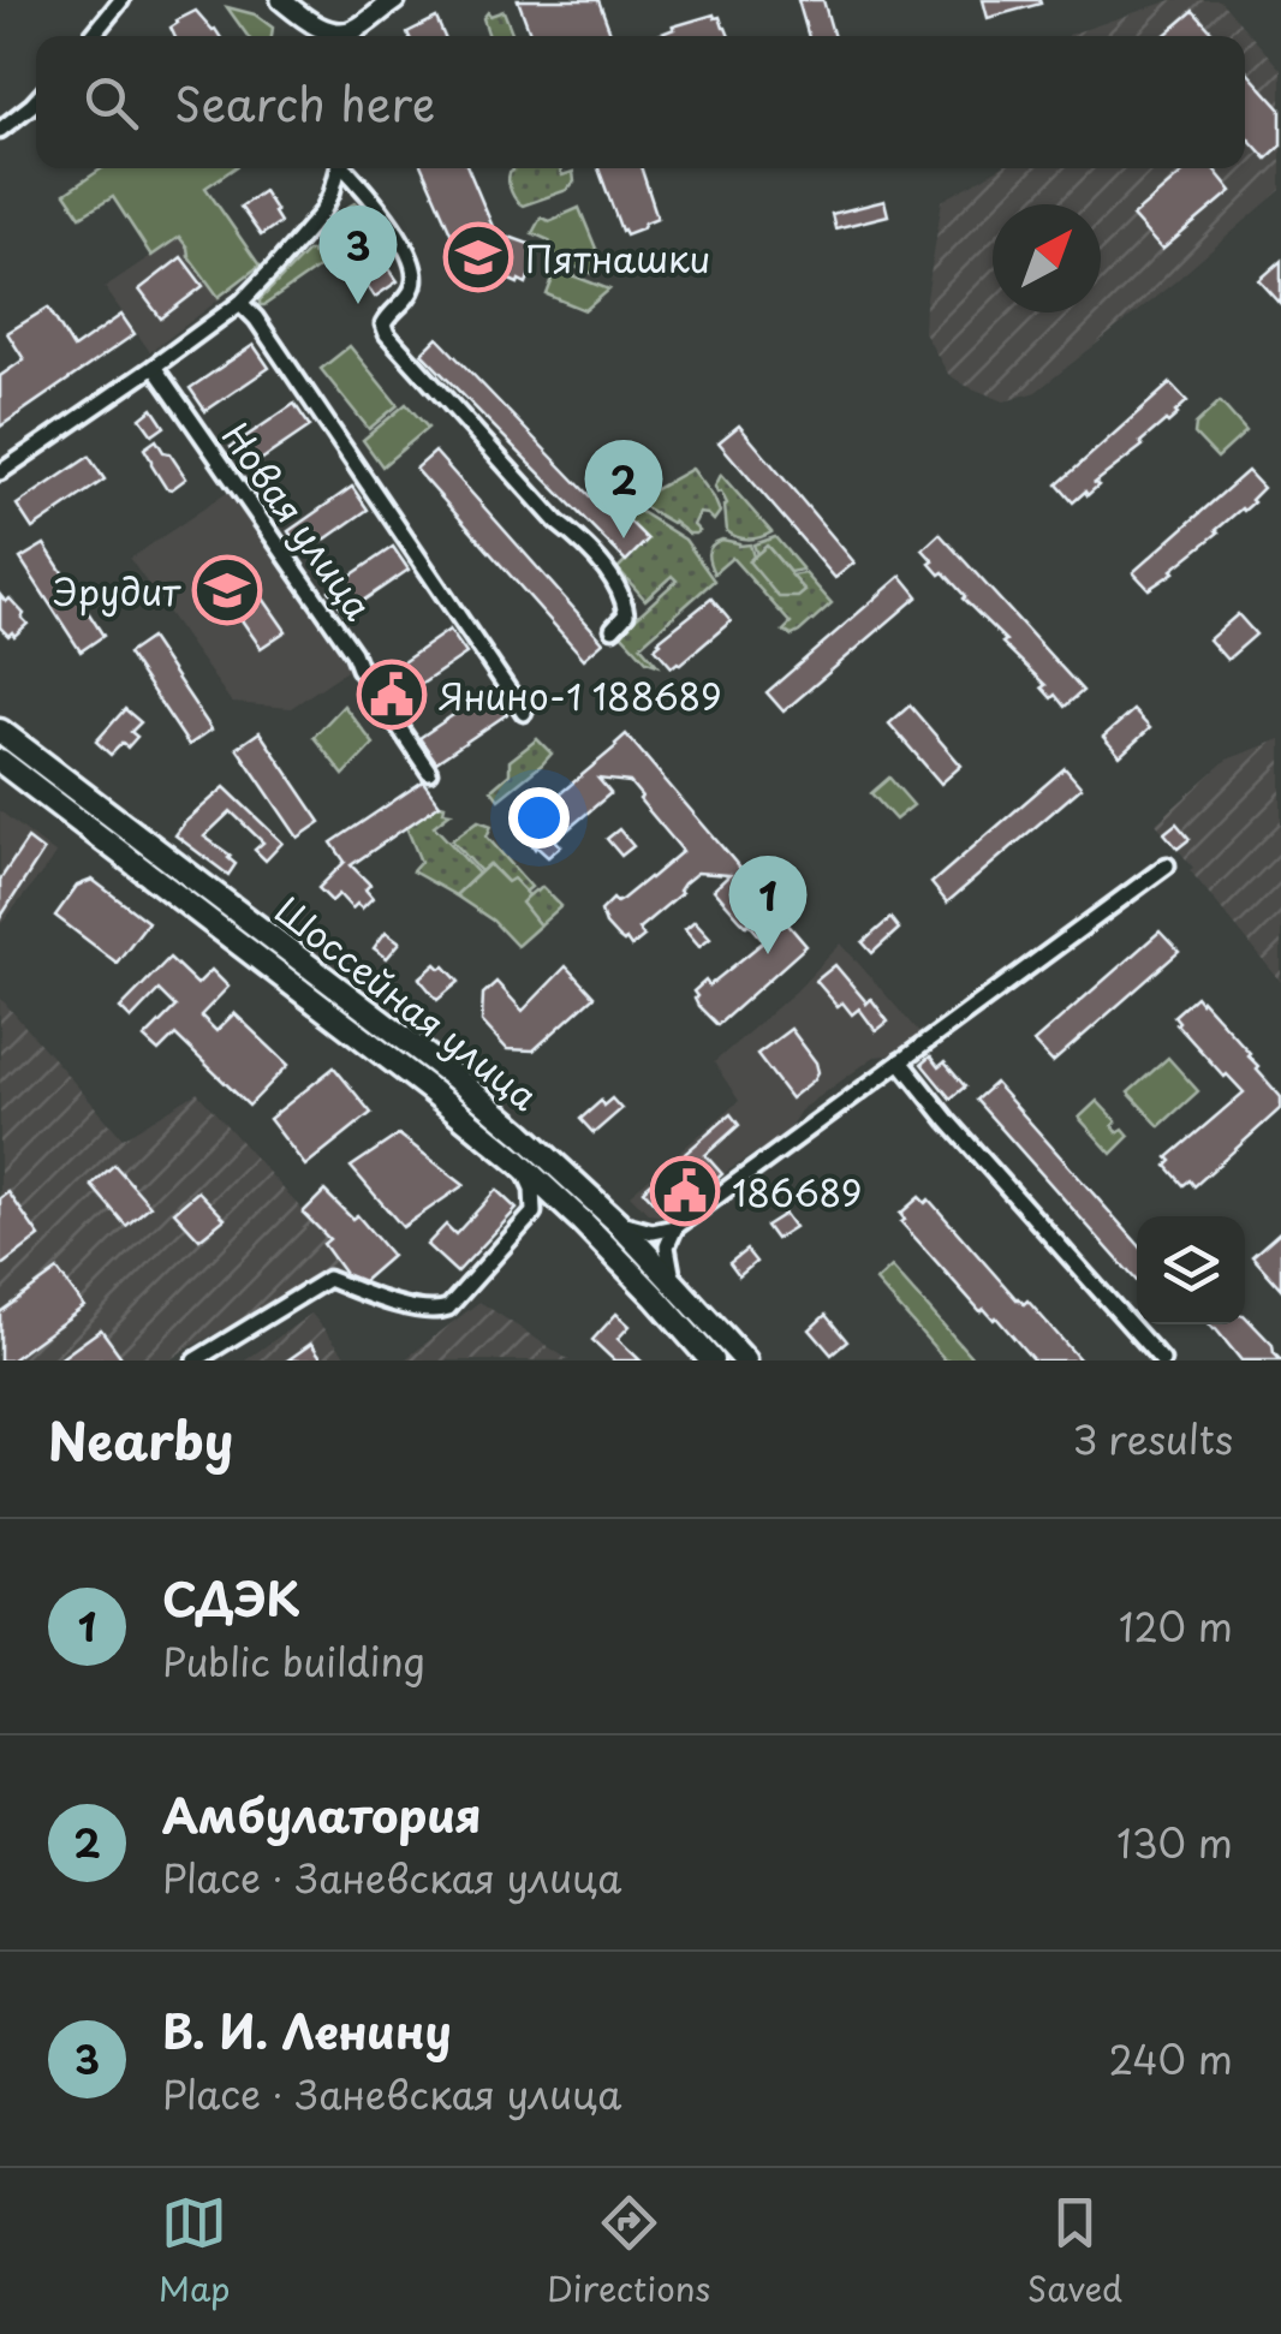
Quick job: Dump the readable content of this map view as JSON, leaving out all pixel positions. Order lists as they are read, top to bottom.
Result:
{
  "streets": {
    "main road": ["Шоссейная улица"],
    "street": ["Новая улица"]
  },
  "places": {
    "school or university": ["Пятнашки", "Эрудит"],
    "public building": ["Янино-1 188689", "186689"]
  },
  "north": "top right",
  "page": {
    "search": "Search here",
    "pins": ["3", "2", "1"],
    "heading": ["Nearby", "3 results"],
    "list": [
      {
        "mark": "1",
        "name": "СДЭК",
        "note": "Public building",
        "value": "120 m"
      },
      {
        "mark": "2",
        "name": "Амбулатория",
        "note": "Place · Заневская улица",
        "value": "130 m"
      },
      {
        "mark": "3",
        "name": "В. И. Ленину",
        "note": "Place · Заневская улица",
        "value": "240 m"
      }
    ],
    "nav": ["Map", "Directions", "Saved"]
  }
}
